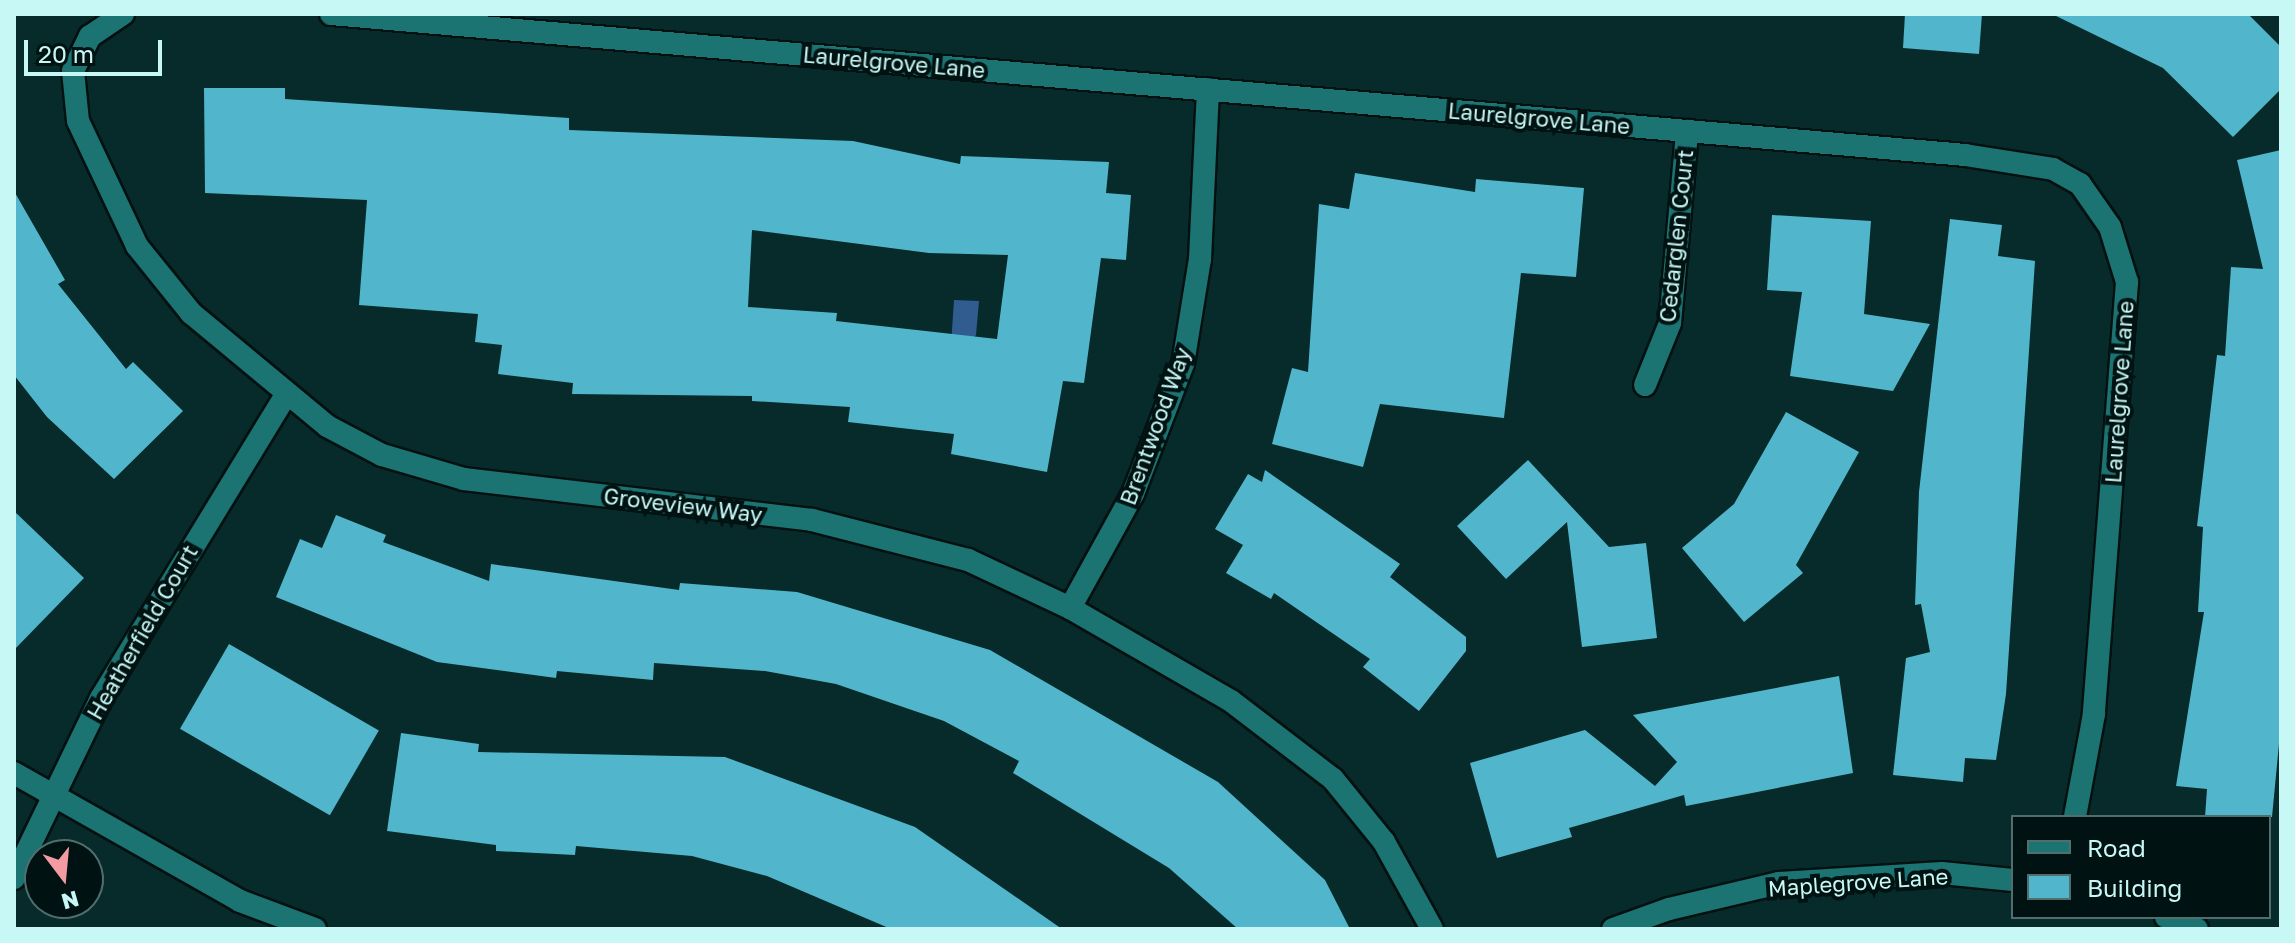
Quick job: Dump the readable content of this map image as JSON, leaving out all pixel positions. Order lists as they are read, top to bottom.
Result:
{
  "streets": {
    "street": [
      "Laurelgrove Lane",
      "Cedarglen Court",
      "Brentwood Way",
      "Groveview Way",
      "Heatherfield Court",
      "Maplegrove Lane"
    ]
  },
  "crossings": [
    ["Laurelgrove Lane", "Cedarglen Court"],
    ["Laurelgrove Lane", "Brentwood Way"],
    ["Brentwood Way", "Groveview Way"],
    ["Groveview Way", "Heatherfield Court"]
  ],
  "legend": ["Road", "Building"],
  "scale_bar": "20 m",
  "north": "bottom"
}
